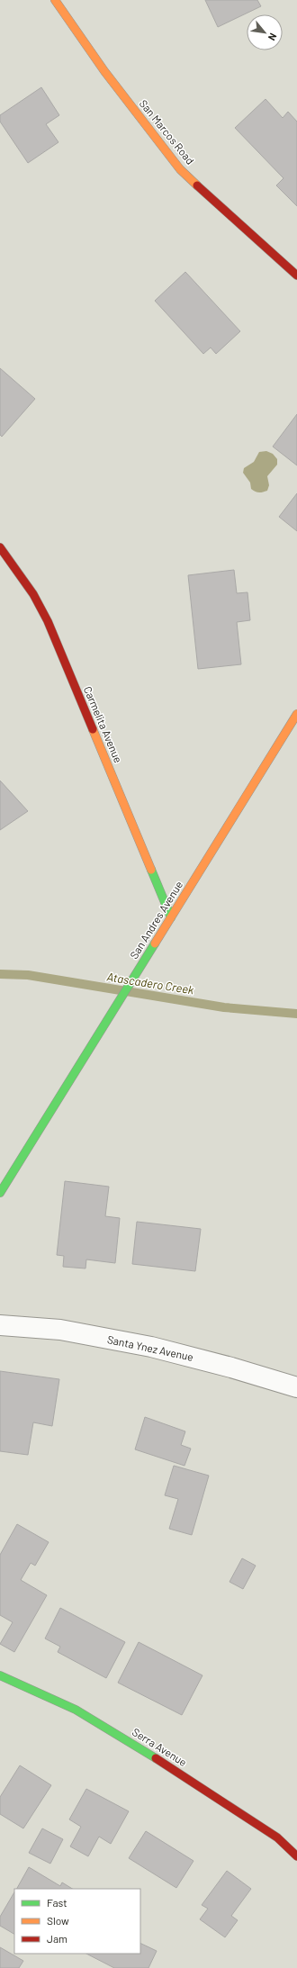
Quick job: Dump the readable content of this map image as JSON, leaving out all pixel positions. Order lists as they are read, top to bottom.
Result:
{
  "streets": {
    "street": [
      "San Marcos Road",
      "Carmelita Avenue",
      "San Andres Avenue",
      "Santa Ynez Avenue",
      "Serra Avenue"
    ]
  },
  "crossings": [
    ["Carmelita Avenue", "San Andres Avenue"]
  ],
  "water": ["Atascadero Creek"],
  "legend": ["Fast", "Slow", "Jam"],
  "north": "bottom right"
}
